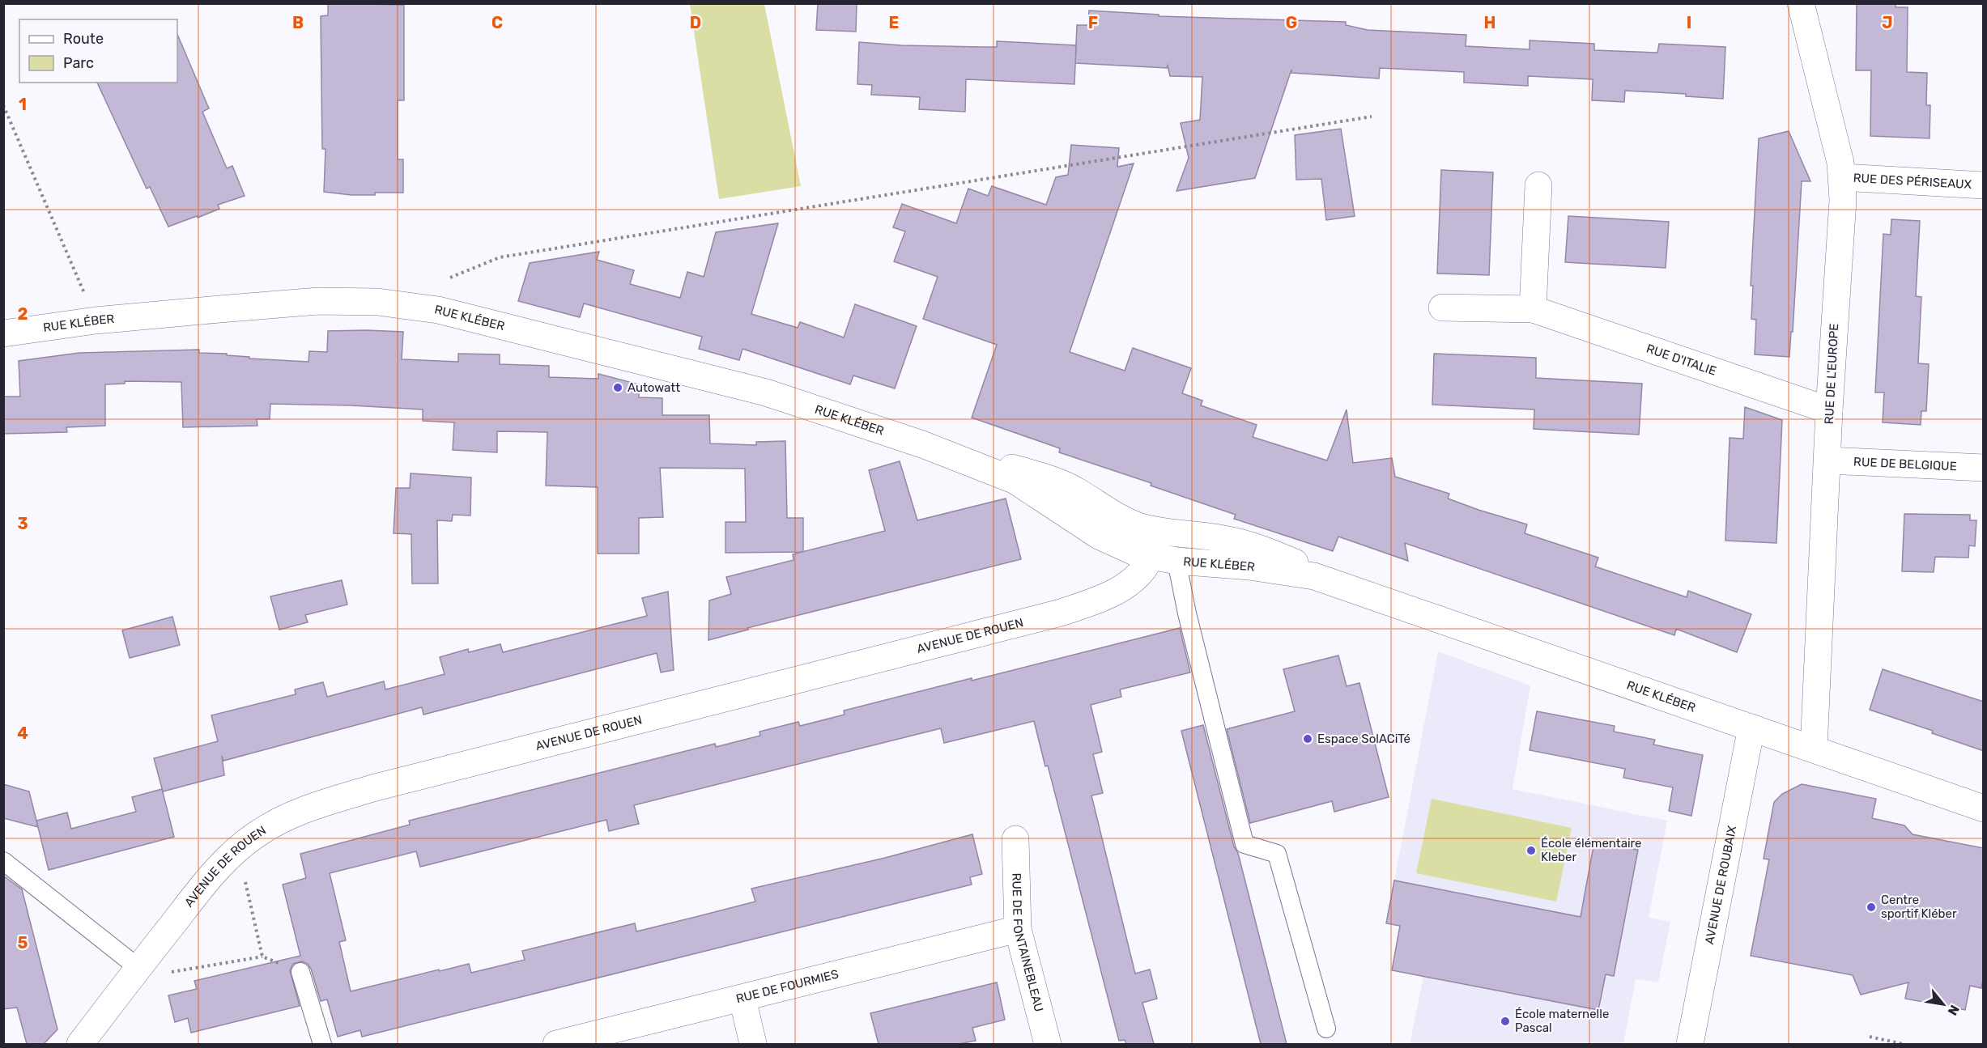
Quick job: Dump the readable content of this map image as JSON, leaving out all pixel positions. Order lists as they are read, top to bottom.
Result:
{
  "streets": {
    "street": [
      "RUE DES PÉRISEAUX",
      "RUE KLÉBER",
      "RUE D'ITALIE",
      "RUE DE L'EUROPE",
      "RUE DE BELGIQUE",
      "AVENUE DE ROUEN",
      "AVENUE DE ROUBAIX",
      "RUE DE FONTAINEBLEAU",
      "RUE DE FOURMIES"
    ]
  },
  "crossings": [
    ["RUE DES PÉRISEAUX", "RUE DE L'EUROPE"],
    ["RUE KLÉBER", "RUE DE L'EUROPE"],
    ["RUE KLÉBER", "AVENUE DE ROUEN"],
    ["RUE KLÉBER", "AVENUE DE ROUBAIX"],
    ["RUE D'ITALIE", "RUE DE L'EUROPE"],
    ["RUE DE L'EUROPE", "RUE DE BELGIQUE"],
    ["RUE DE FONTAINEBLEAU", "RUE DE FOURMIES"]
  ],
  "places": [
    "Autowatt",
    "Espace SolACiTé",
    "École élémentaire Kleber",
    "Centre sportif Kléber",
    "École maternelle Pascal"
  ],
  "legend": ["Route", "Parc"],
  "north": "bottom right",
  "grid": {
    "columns": [
      "B",
      "C",
      "D",
      "E",
      "F",
      "G",
      "H",
      "I",
      "J"
    ],
    "rows": [
      "1",
      "2",
      "3",
      "4",
      "5"
    ]
  }
}
